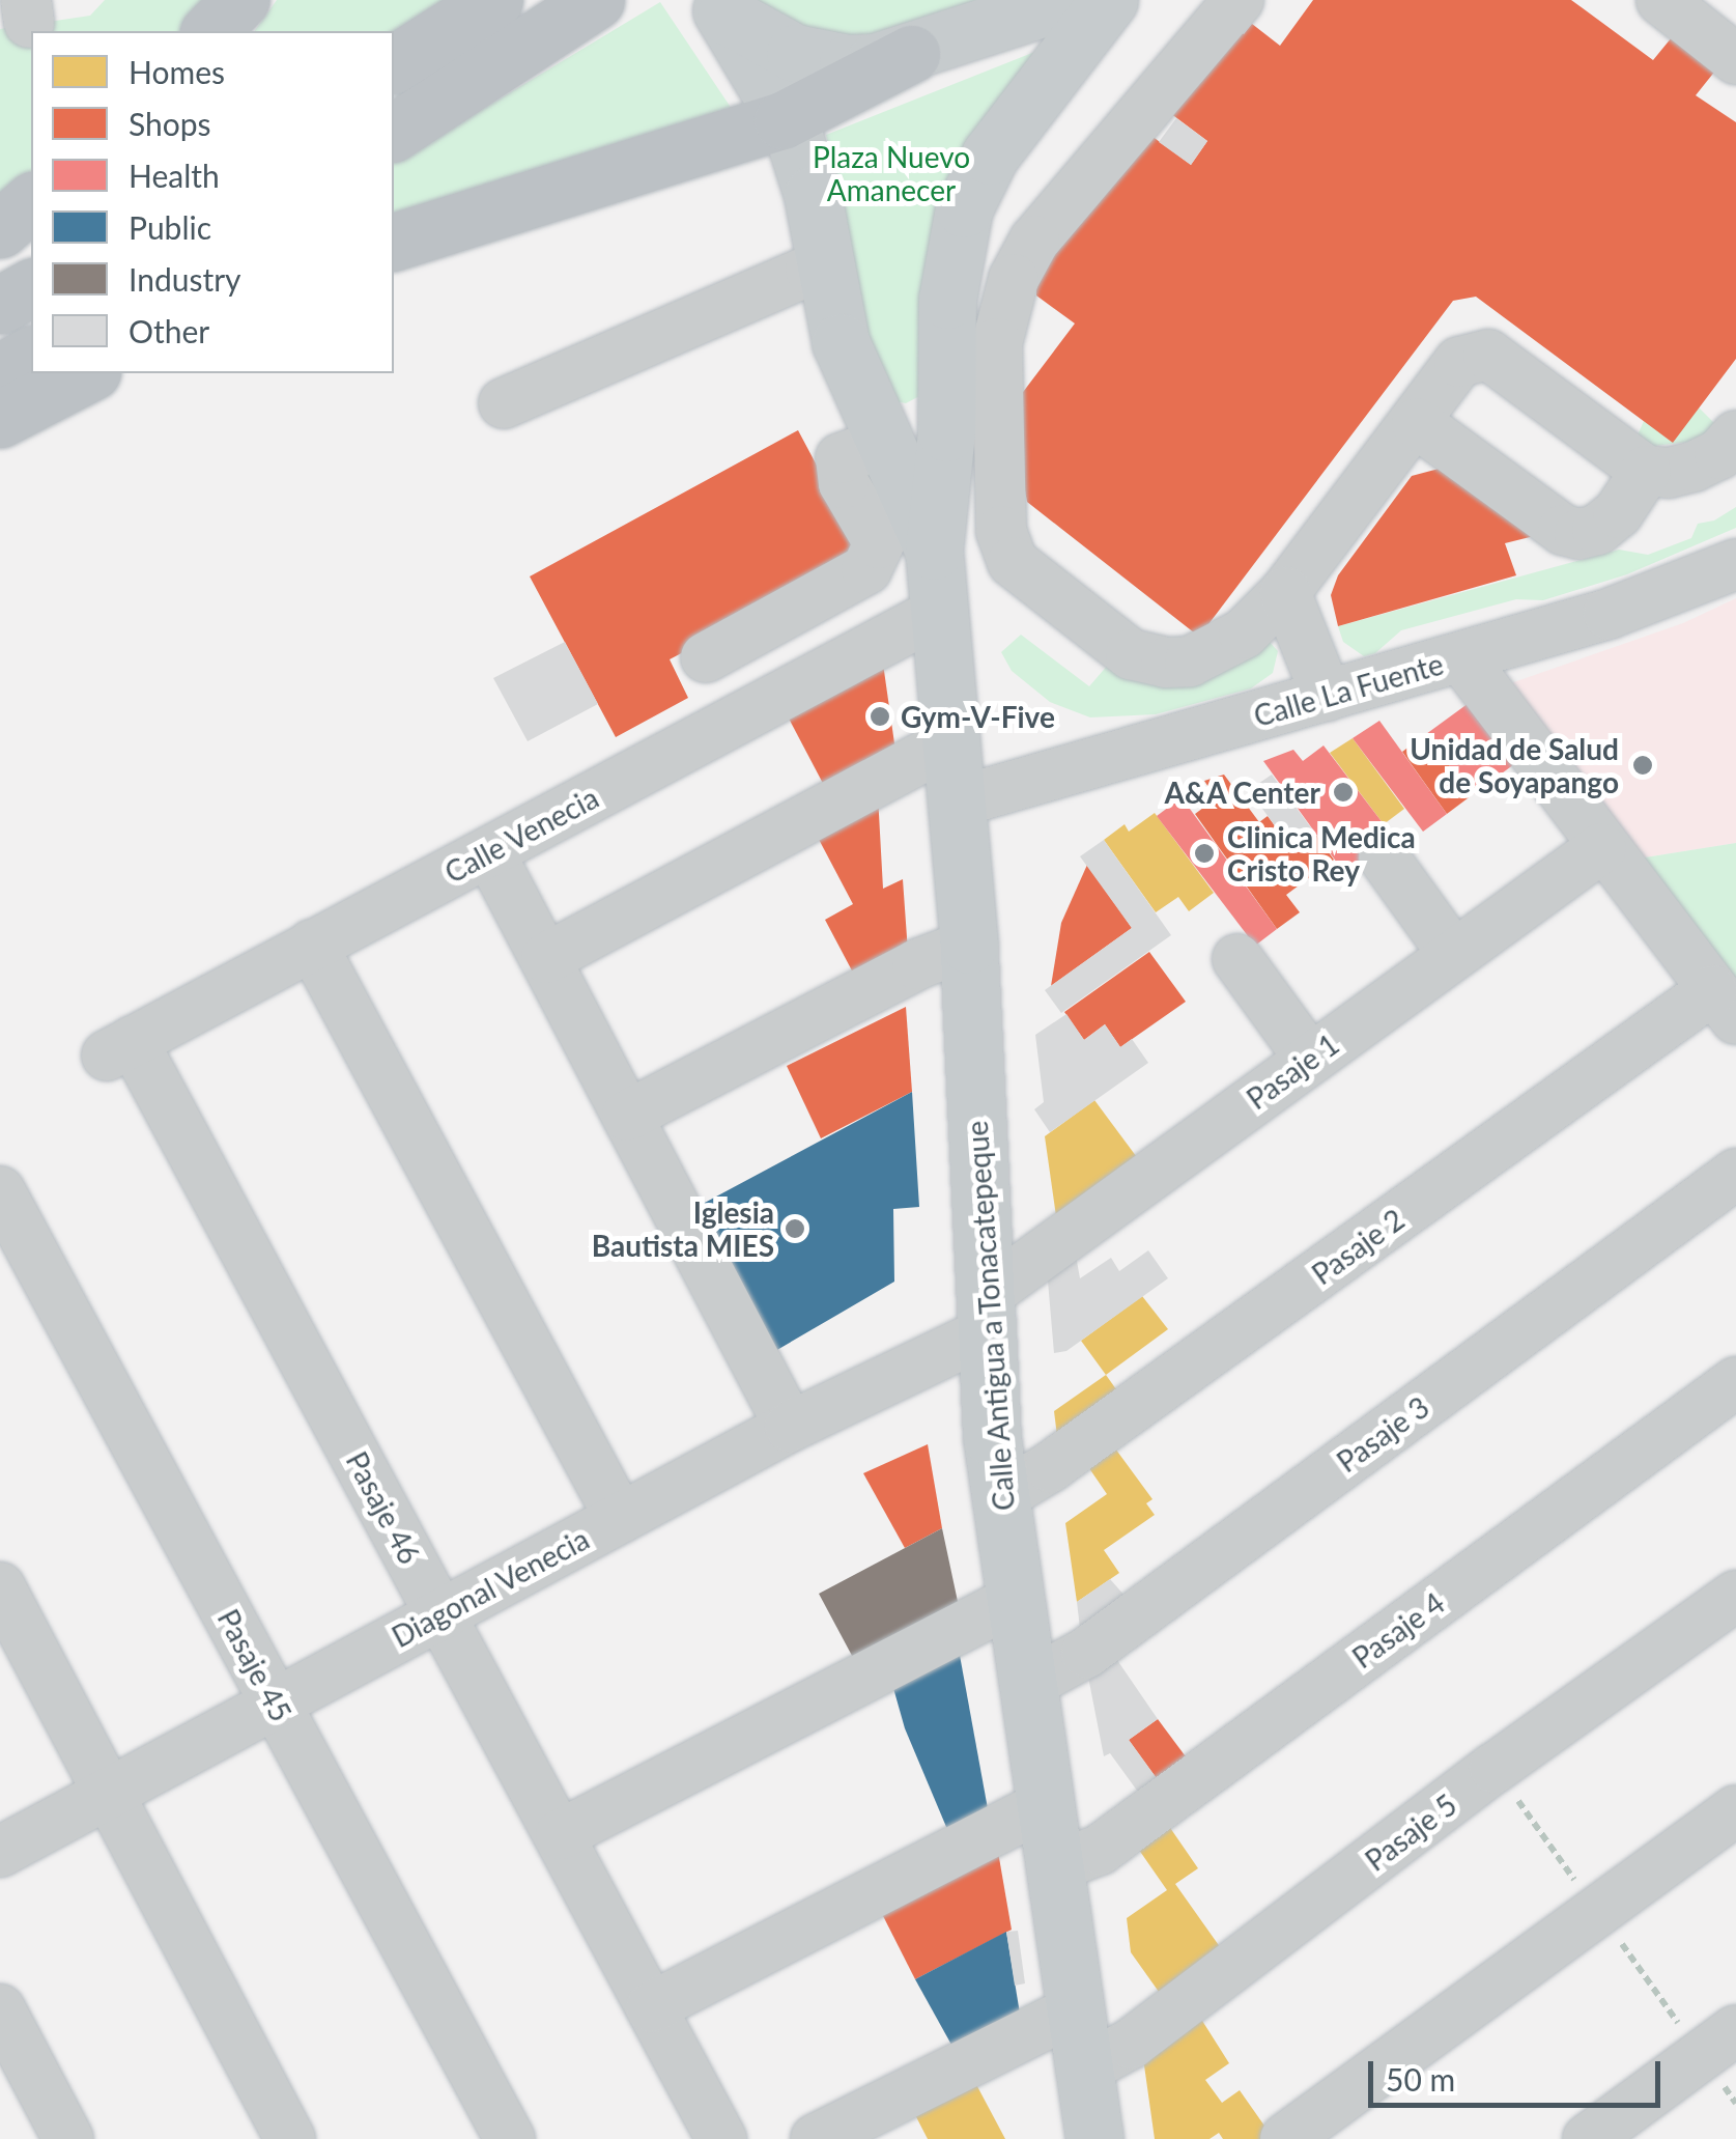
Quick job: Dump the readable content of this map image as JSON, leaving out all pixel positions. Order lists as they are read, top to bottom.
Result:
{
  "streets": {
    "main road": ["Calle Antigua a Tonacatepeque"],
    "street": [
      "Calle La Fuente",
      "Calle Venecia",
      "Pasaje 1",
      "Pasaje 2",
      "Pasaje 3",
      "Pasaje 46",
      "Diagonal Venecia",
      "Pasaje 4",
      "Pasaje 45",
      "Pasaje 5"
    ]
  },
  "crossings": [
    ["Calle La Fuente", "Calle Antigua a Tonacatepeque"],
    ["Calle Venecia", "Calle Antigua a Tonacatepeque"],
    ["Calle Venecia", "Pasaje 46"],
    ["Pasaje 1", "Calle Antigua a Tonacatepeque"],
    ["Pasaje 1", "Diagonal Venecia"],
    ["Pasaje 2", "Calle Antigua a Tonacatepeque"],
    ["Calle Antigua a Tonacatepeque", "Pasaje 3"],
    ["Calle Antigua a Tonacatepeque", "Diagonal Venecia"],
    ["Calle Antigua a Tonacatepeque", "Pasaje 4"],
    ["Calle Antigua a Tonacatepeque", "Pasaje 5"],
    ["Pasaje 46", "Diagonal Venecia"],
    ["Diagonal Venecia", "Pasaje 45"]
  ],
  "parks": ["Plaza Nuevo Amanecer"],
  "places": [
    "Gym-V-Five",
    "Unidad de Salud de Soyapango",
    "A&A Center",
    "Clinica Medica Cristo Rey",
    "Iglesia Bautista MIES"
  ],
  "legend": [
    "Homes",
    "Shops",
    "Health",
    "Public",
    "Industry",
    "Other"
  ],
  "scale_bar": "50 m"
}
